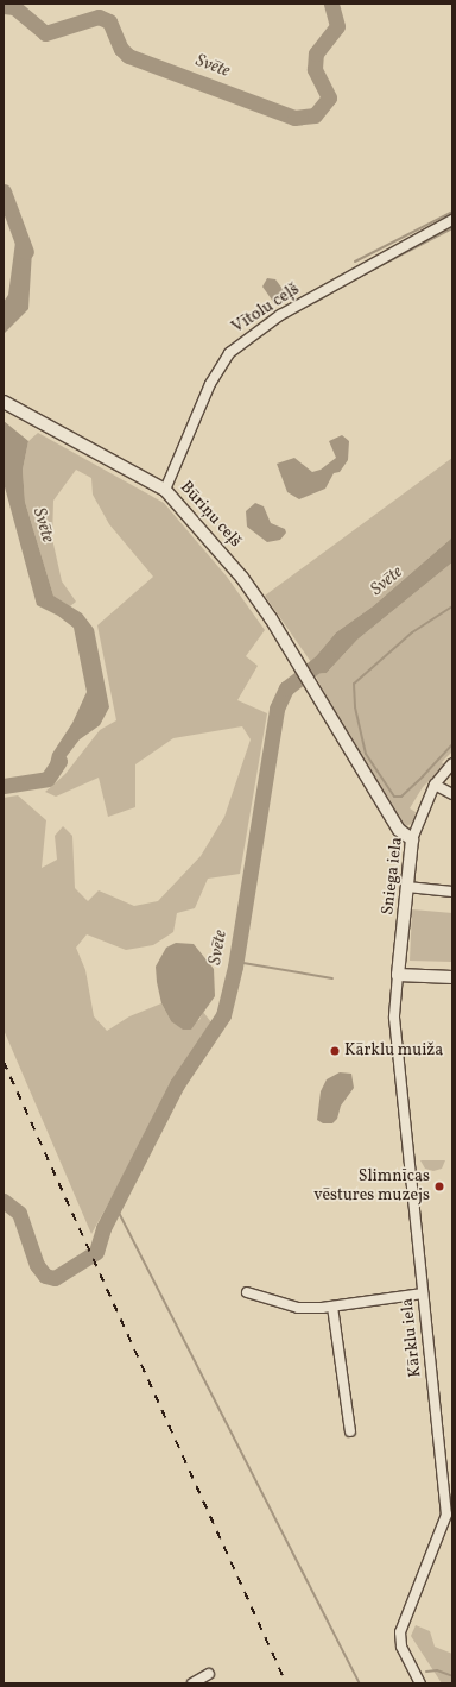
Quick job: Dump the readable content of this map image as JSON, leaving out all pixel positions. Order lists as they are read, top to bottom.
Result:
{
  "streets": {
    "street": [
      "Vītolu ceļš",
      "Būriņu ceļš",
      "Sniega iela",
      "Kārklu iela"
    ]
  },
  "crossings": [
    ["Vītolu ceļš", "Būriņu ceļš"],
    ["Būriņu ceļš", "Sniega iela"],
    ["Sniega iela", "Kārklu iela"]
  ],
  "water": ["Svēte"],
  "places": ["Kārklu muiža", "Slimnīcas vēstures muzejs"]
}
